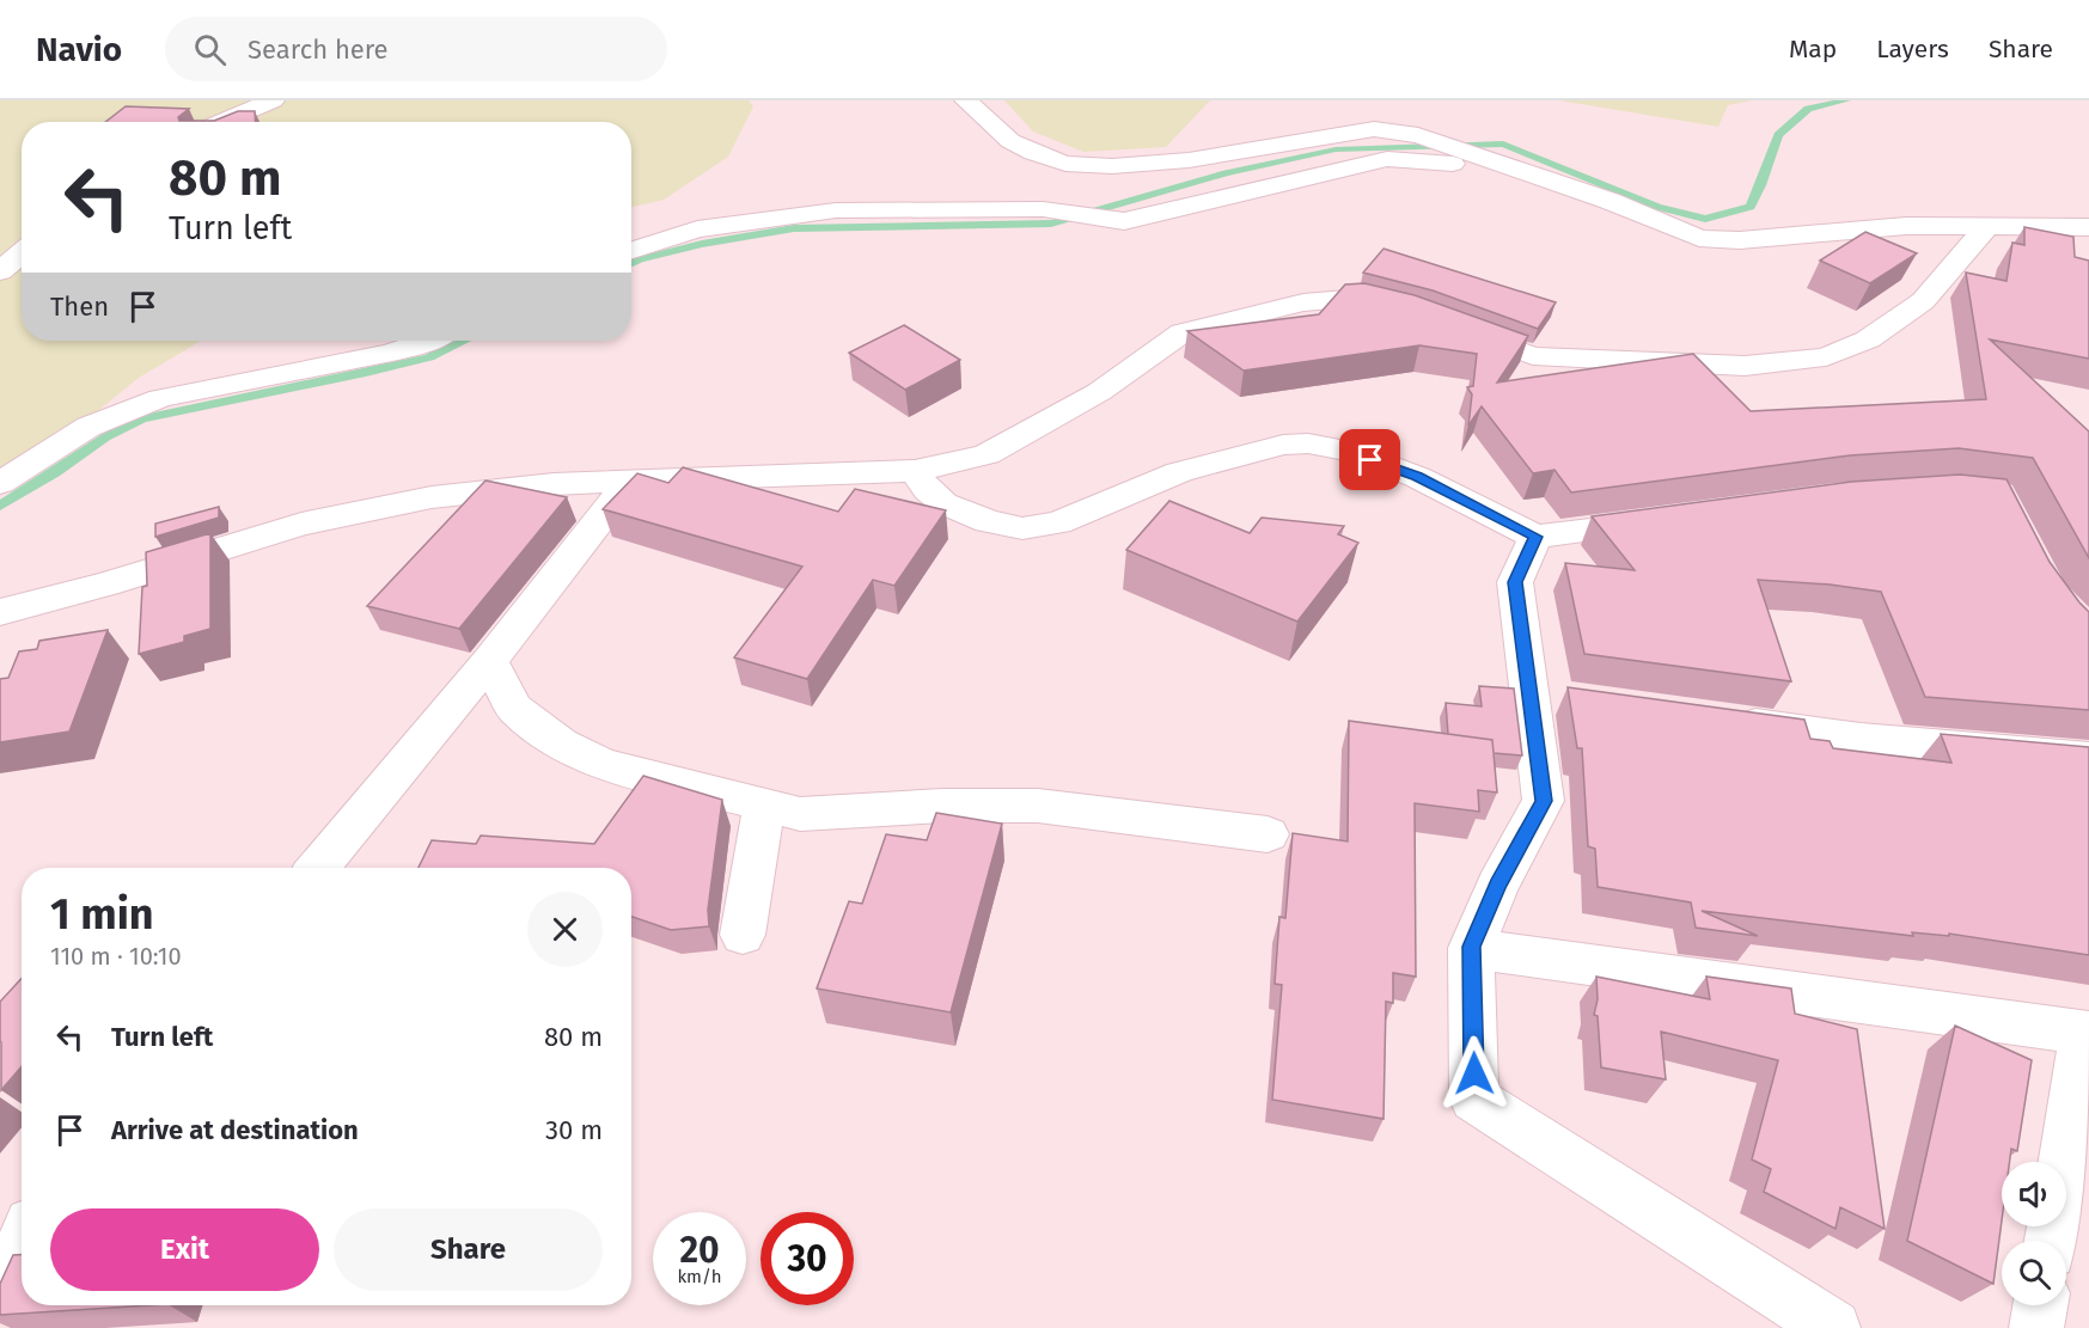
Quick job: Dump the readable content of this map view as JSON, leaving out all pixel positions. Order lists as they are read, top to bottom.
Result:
{
  "page": {
    "header": "Navio",
    "search": "Search here",
    "nav": ["Map", "Layers", "Share"],
    "turn": ["80 m", "Turn left"],
    "then": "Then",
    "heading": ["1 min", "110 m · 10:10"],
    "list": [
      {
        "name": "Turn left",
        "value": "80 m"
      },
      {
        "name": "Arrive at destination",
        "value": "30 m"
      }
    ],
    "buttons": ["Exit", "Share"],
    "speed": "20 km/h",
    "limit": "30"
  }
}
